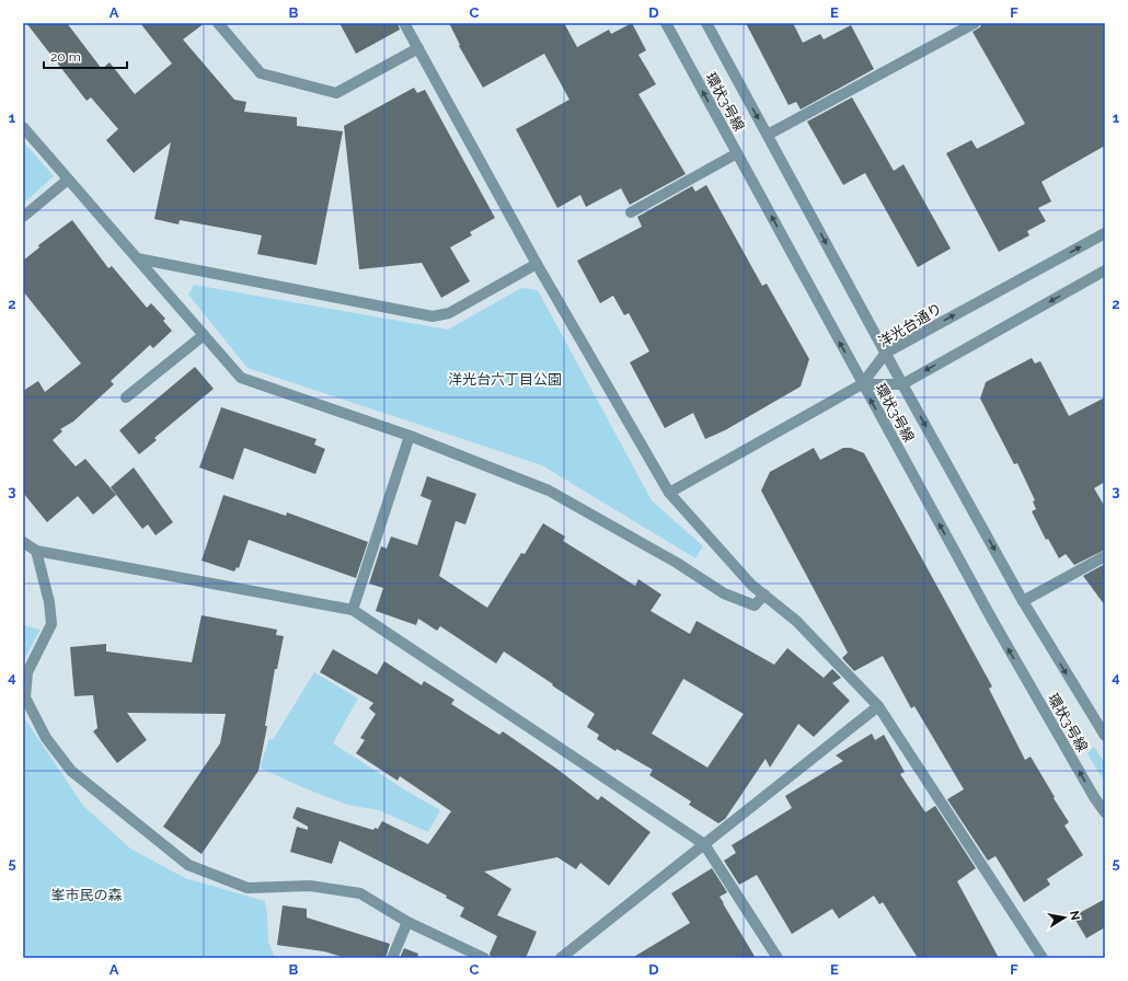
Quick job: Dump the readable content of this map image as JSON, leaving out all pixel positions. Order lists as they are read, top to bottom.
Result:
{
  "streets": {
    "street": ["環状3号線", "洋光台通り"]
  },
  "crossings": [
    ["環状3号線", "洋光台通り"]
  ],
  "parks": ["洋光台六丁目公園", "峯市民の森"],
  "scale_bar": "20 m",
  "north": "right",
  "grid": {
    "columns": [
      "A",
      "B",
      "C",
      "D",
      "E",
      "F"
    ],
    "rows": [
      "1",
      "2",
      "3",
      "4",
      "5"
    ]
  }
}
